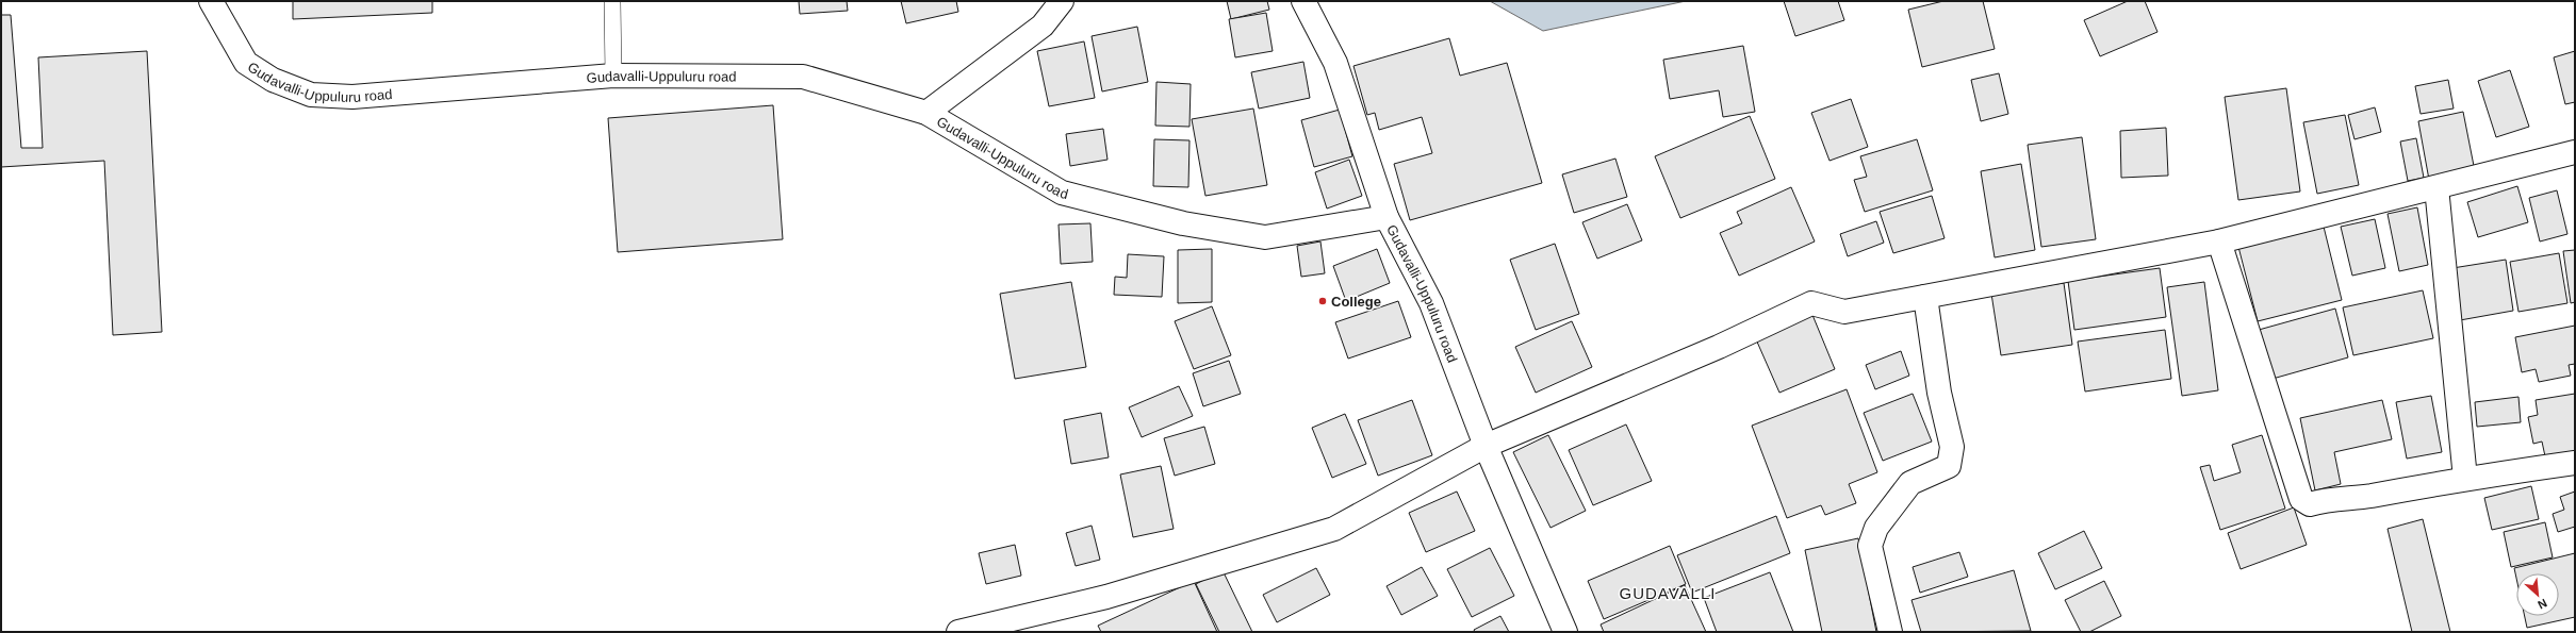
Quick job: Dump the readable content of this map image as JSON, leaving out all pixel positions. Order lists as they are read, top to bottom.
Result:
{
  "streets": {
    "street": ["Gudavalli-Uppuluru road"]
  },
  "districts": ["GUDAVALLI"],
  "places": ["College"],
  "north": "bottom right"
}
